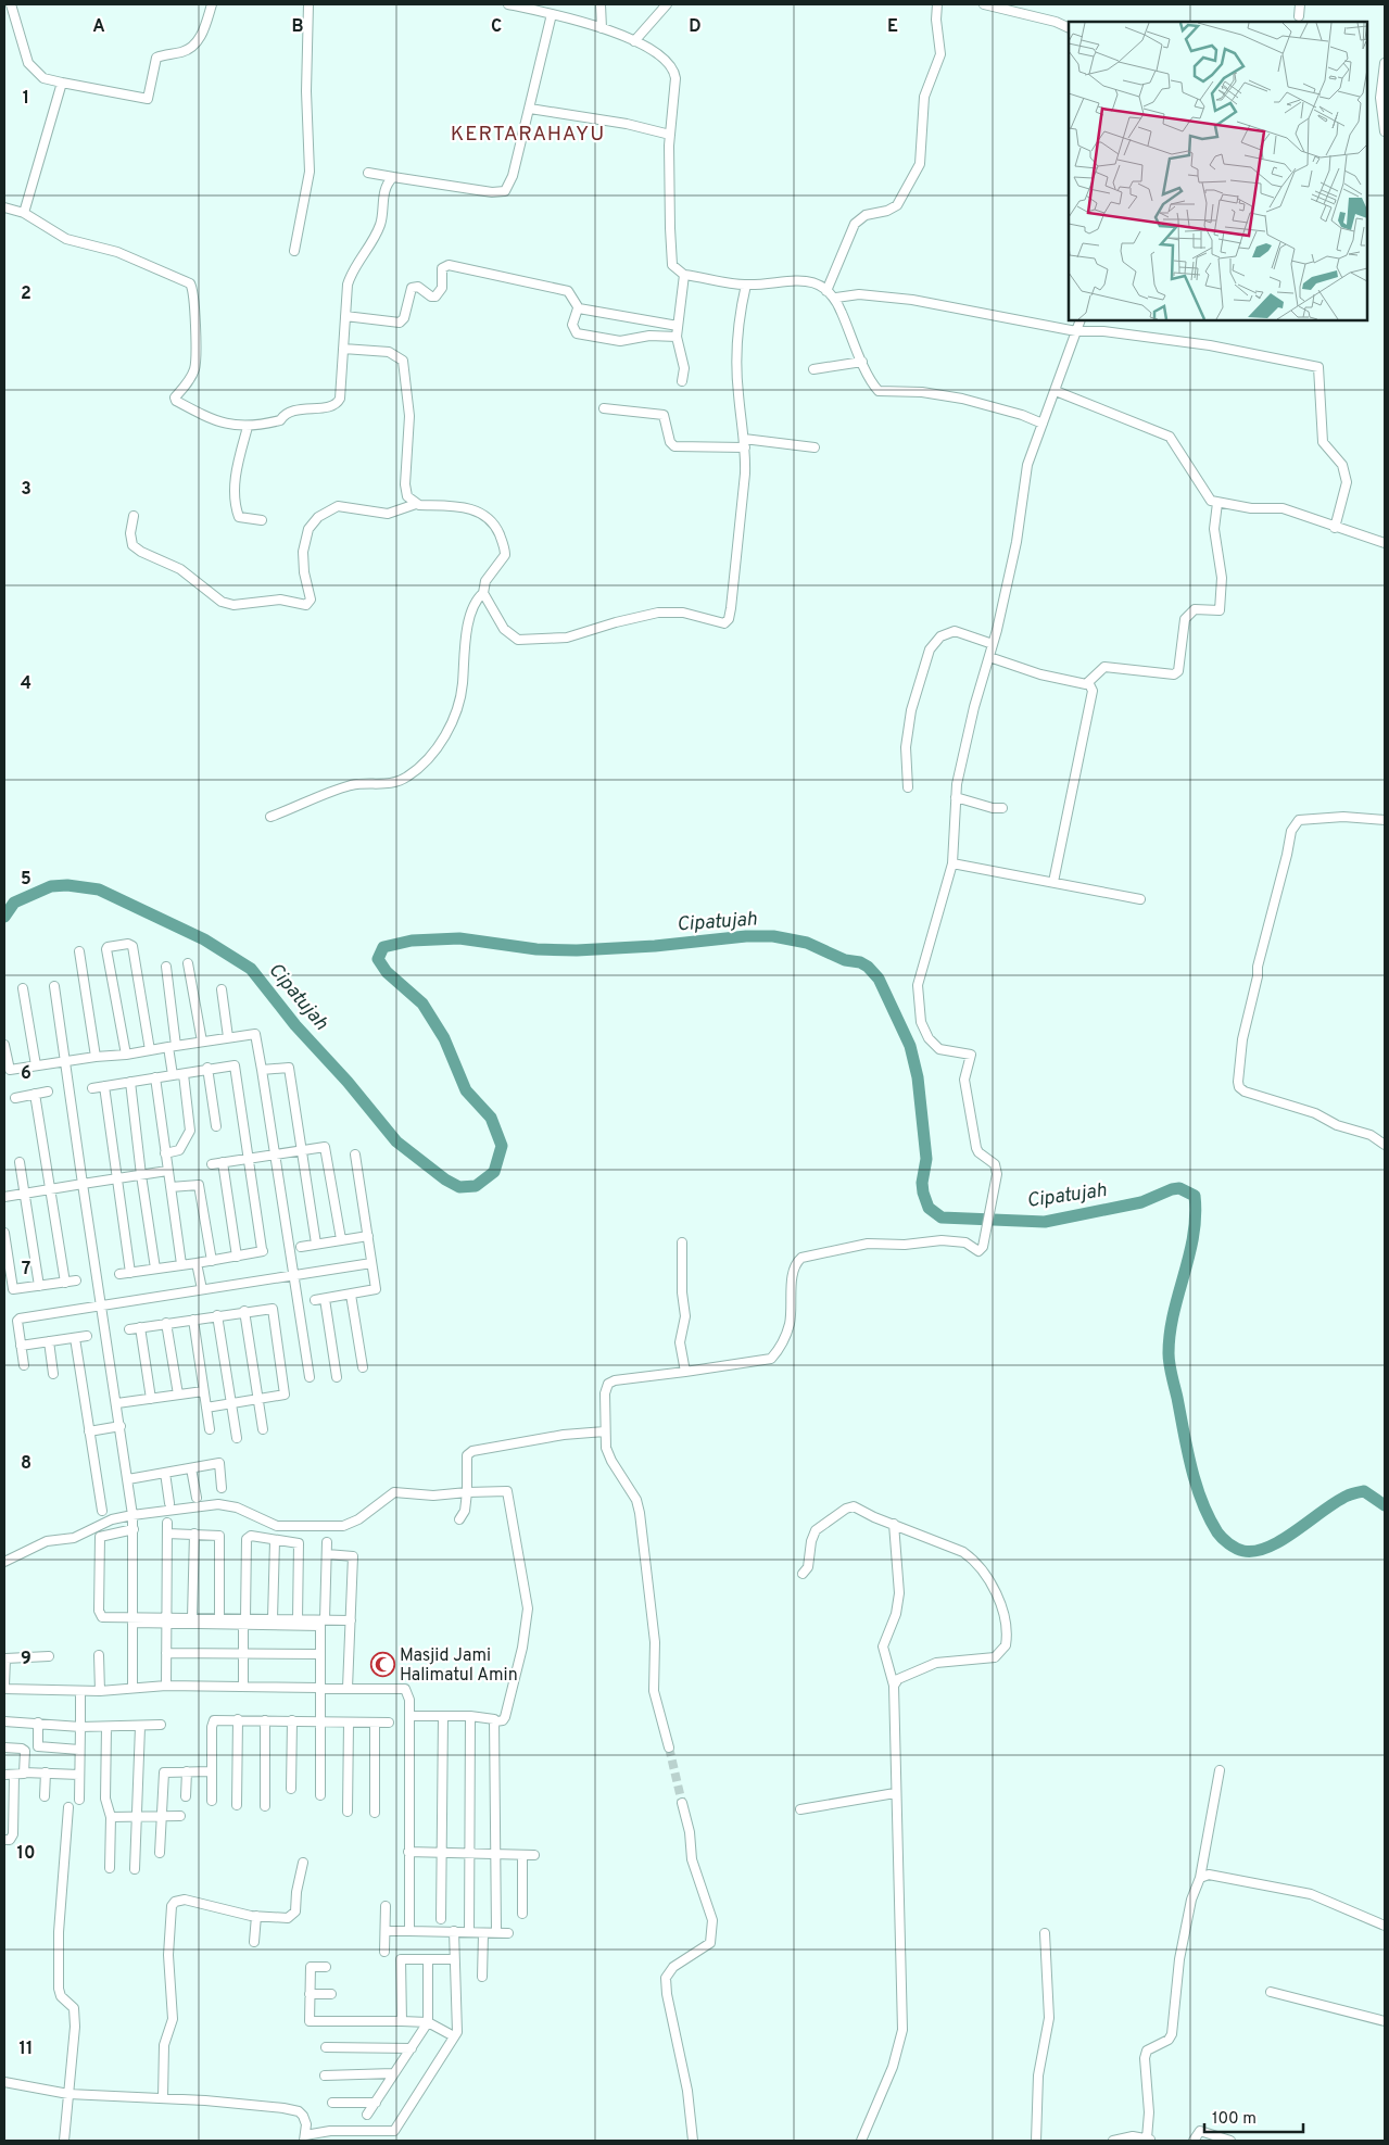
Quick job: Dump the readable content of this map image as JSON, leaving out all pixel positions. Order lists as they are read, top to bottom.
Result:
{
  "districts": ["KERTARAHAYU"],
  "water": ["Cipatujah"],
  "places": {
    "mosque": ["Masjid Jami Halimatul Amin"]
  },
  "scale_bar": "100 m",
  "grid": {
    "columns": [
      "A",
      "B",
      "C",
      "D",
      "E"
    ],
    "rows": [
      "1",
      "2",
      "3",
      "4",
      "5",
      "6",
      "7",
      "8",
      "9",
      "10",
      "11"
    ]
  }
}
